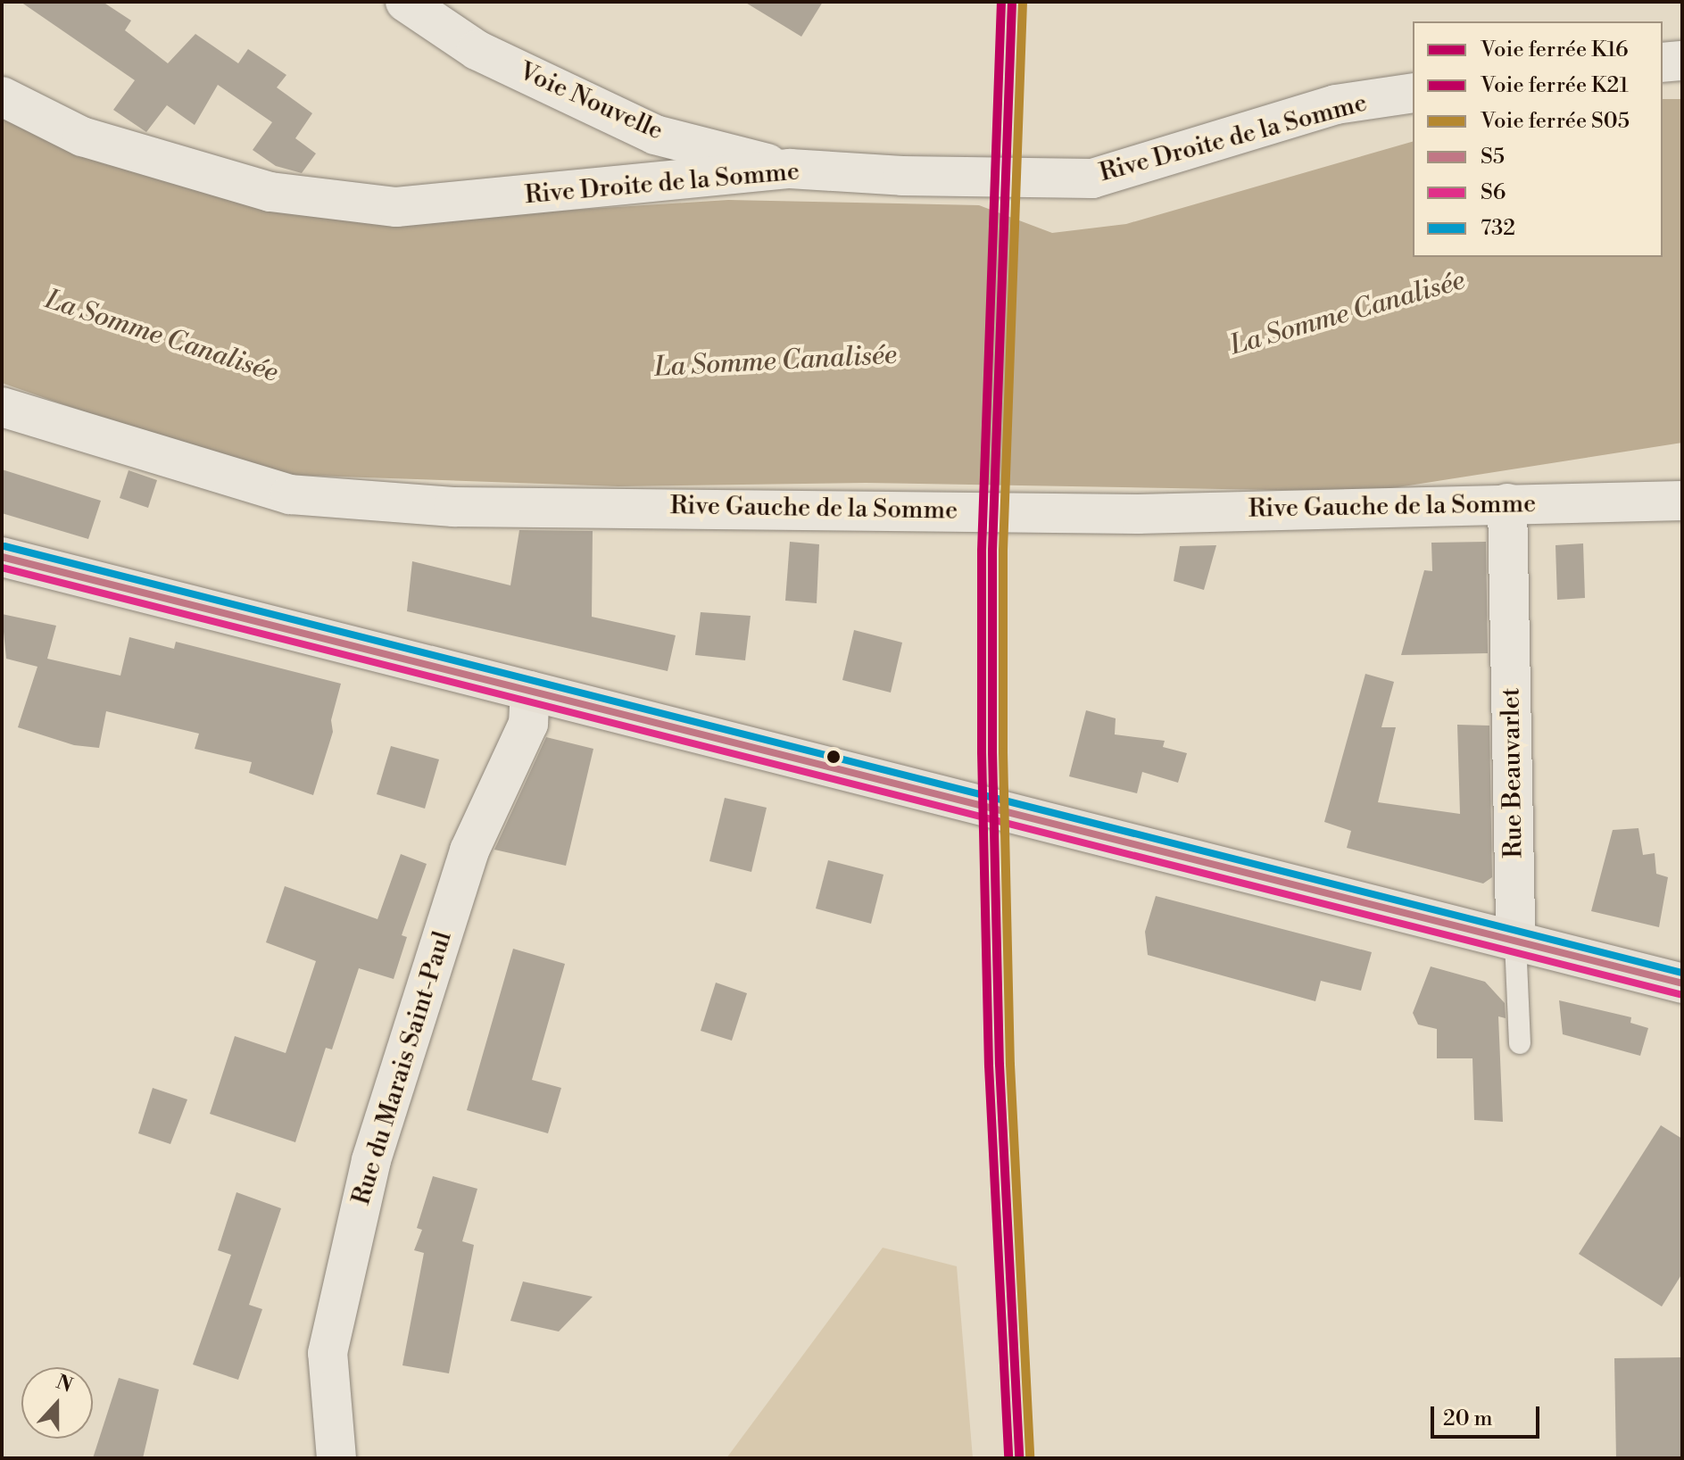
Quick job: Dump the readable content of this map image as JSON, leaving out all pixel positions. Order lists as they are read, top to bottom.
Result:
{
  "streets": {
    "street": [
      "Voie Nouvelle",
      "Rive Droite de la Somme",
      "Rive Gauche de la Somme",
      "Rue Beauvarlet",
      "Rue du Marais Saint-Paul"
    ]
  },
  "crossings": [
    ["Voie Nouvelle", "Rive Droite de la Somme"],
    ["Rive Gauche de la Somme", "Rue Beauvarlet"]
  ],
  "water": ["La Somme Canalisée"],
  "lines": [
    "rail line K16",
    "rail line K21",
    "rail line S05",
    "transit line 732",
    "transit line S5",
    "transit line S6"
  ],
  "legend": [
    "Voie ferrée K16",
    "Voie ferrée K21",
    "Voie ferrée S05",
    "S5",
    "S6",
    "732"
  ],
  "scale_bar": "20 m",
  "north": "top"
}
